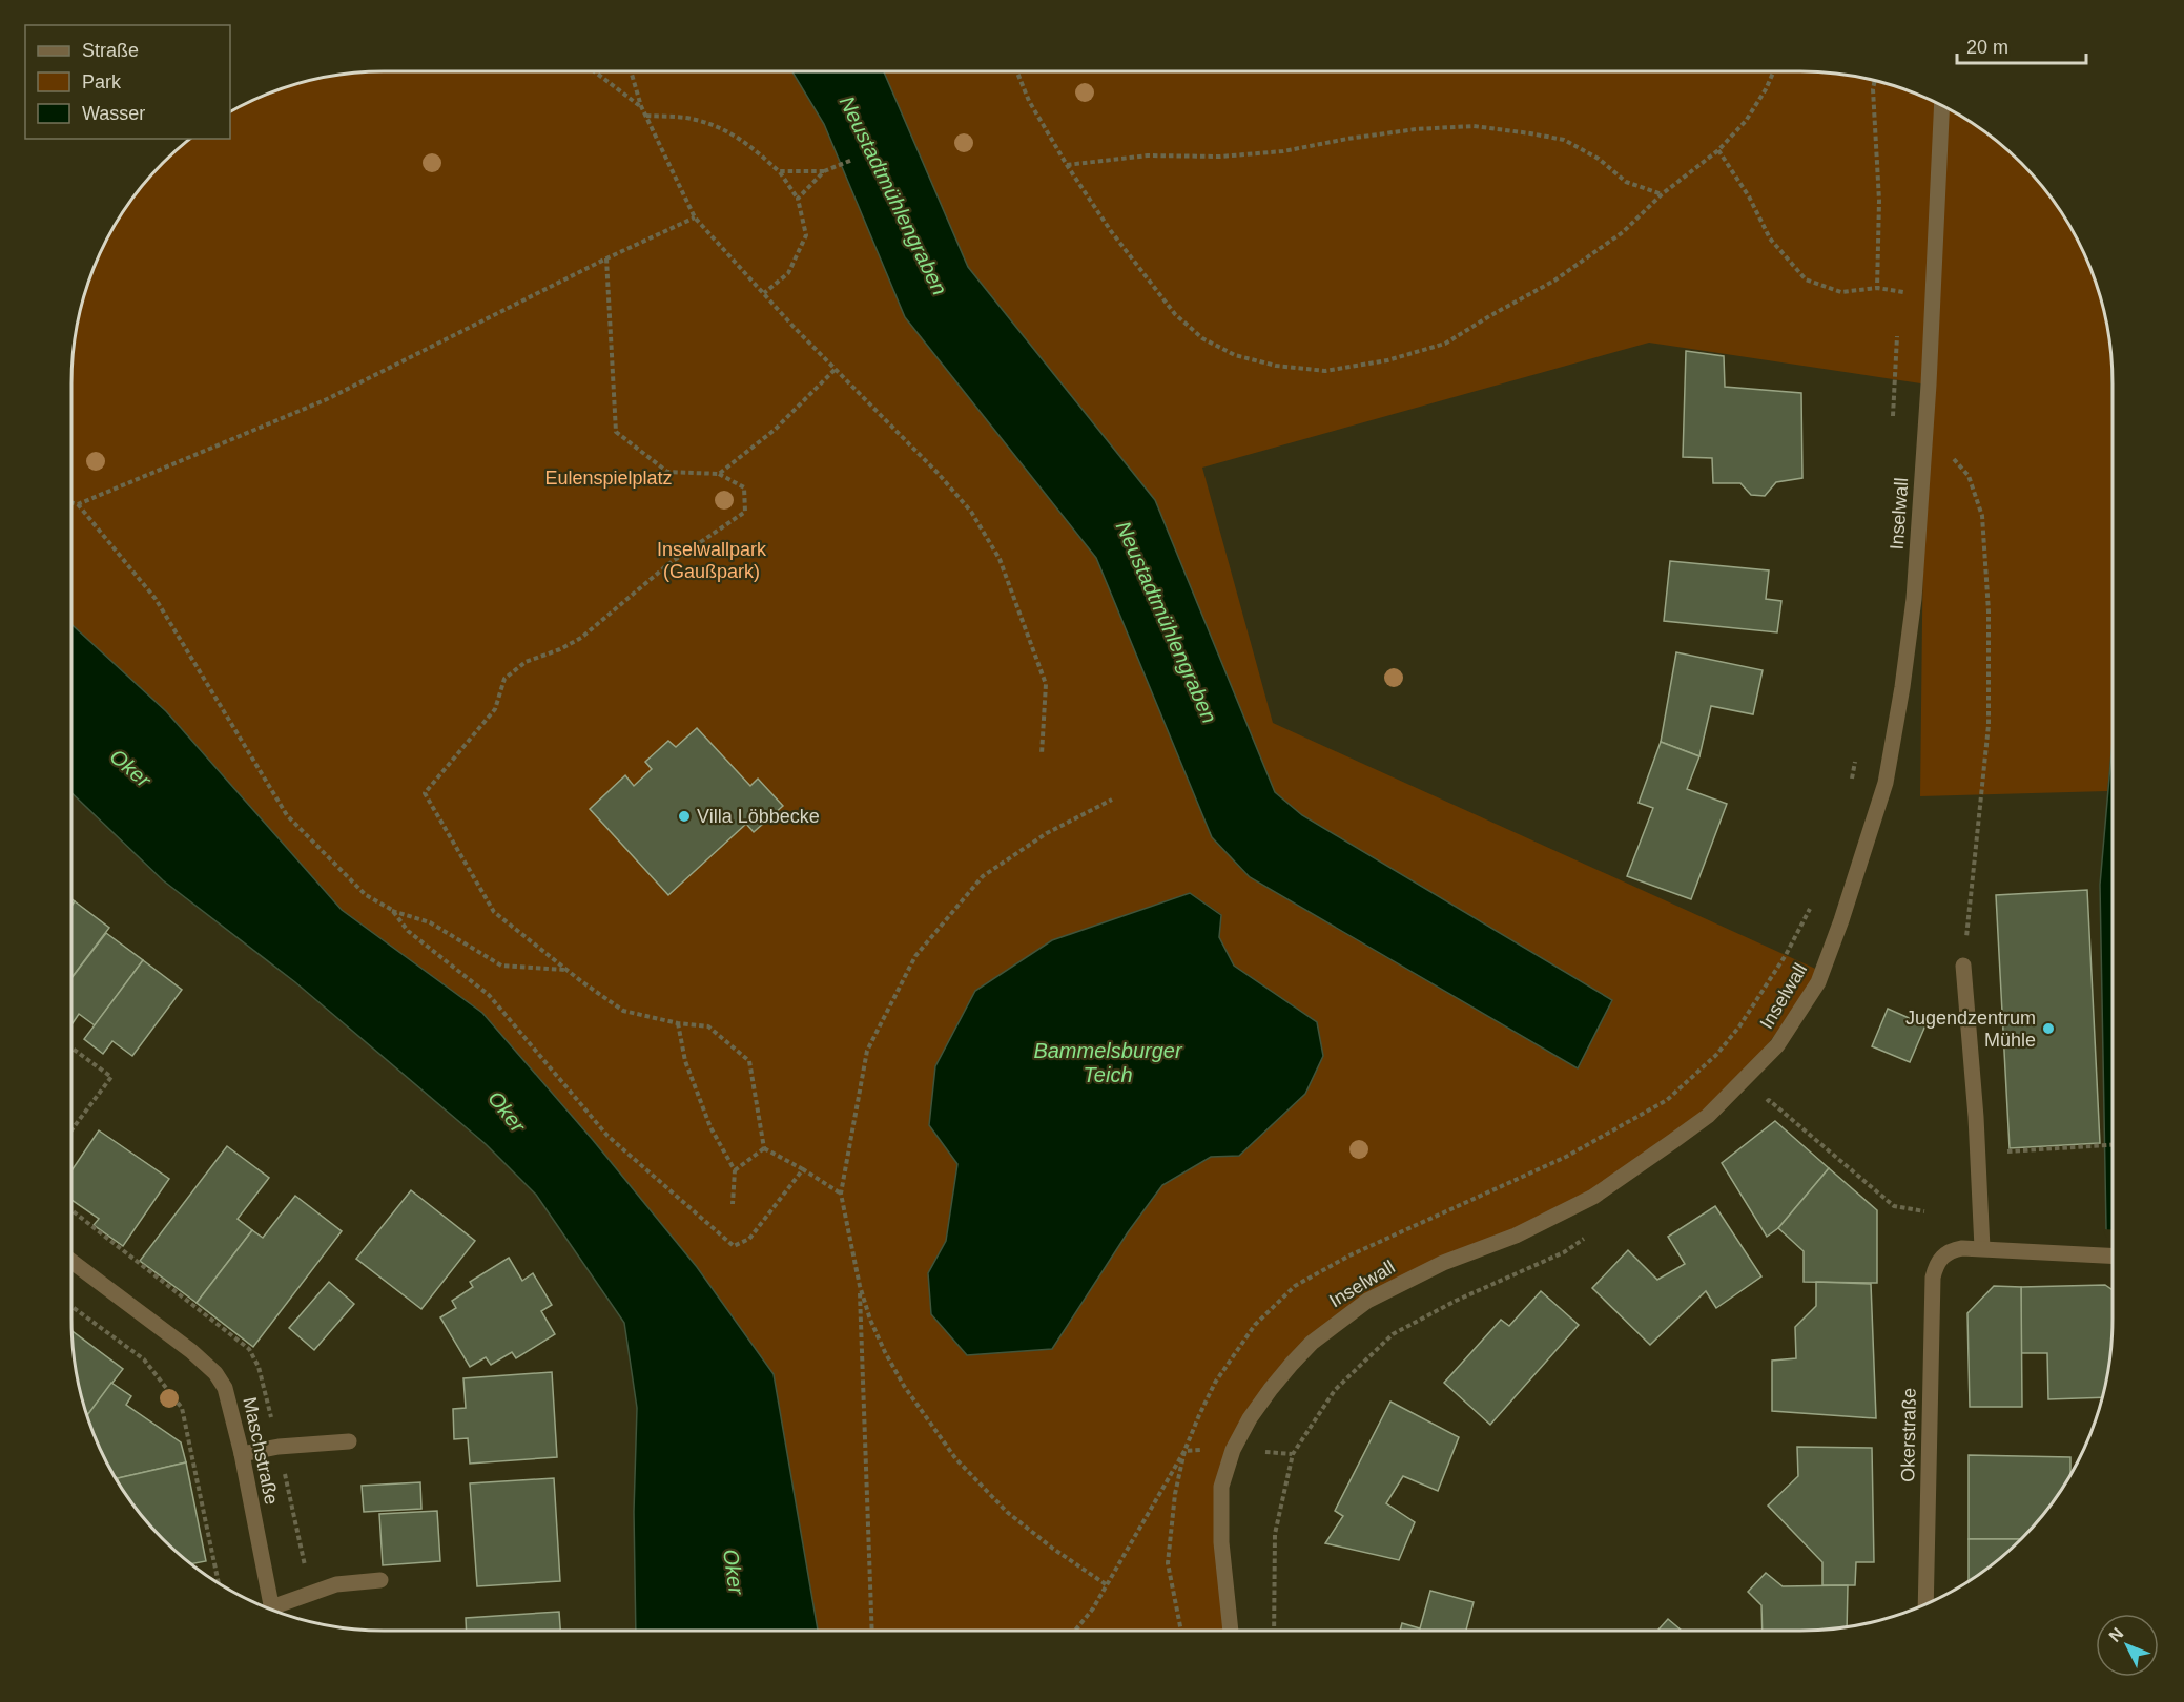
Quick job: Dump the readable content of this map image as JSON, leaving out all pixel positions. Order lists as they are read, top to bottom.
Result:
{
  "streets": {
    "street": ["Inselwall", "Okerstraße", "Maschstraße"]
  },
  "water": ["Neustadtmühlengraben", "Oker", "Bammelsburger Teich"],
  "parks": ["Eulenspielplatz", "Inselwallpark (Gaußpark)"],
  "places": ["Villa Löbbecke", "Jugendzentrum Mühle"],
  "legend": ["Straße", "Park", "Wasser"],
  "scale_bar": "20 m",
  "north": "top left"
}
